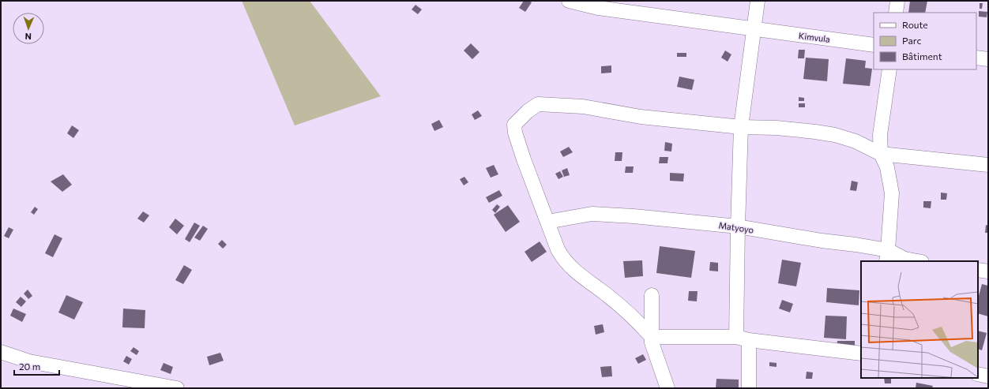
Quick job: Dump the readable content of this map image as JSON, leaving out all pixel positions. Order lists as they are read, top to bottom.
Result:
{
  "streets": {
    "street": ["Kimvula", "Matyoyo"]
  },
  "legend": ["Route", "Parc", "Bâtiment"],
  "scale_bar": "20 m",
  "north": "bottom"
}
